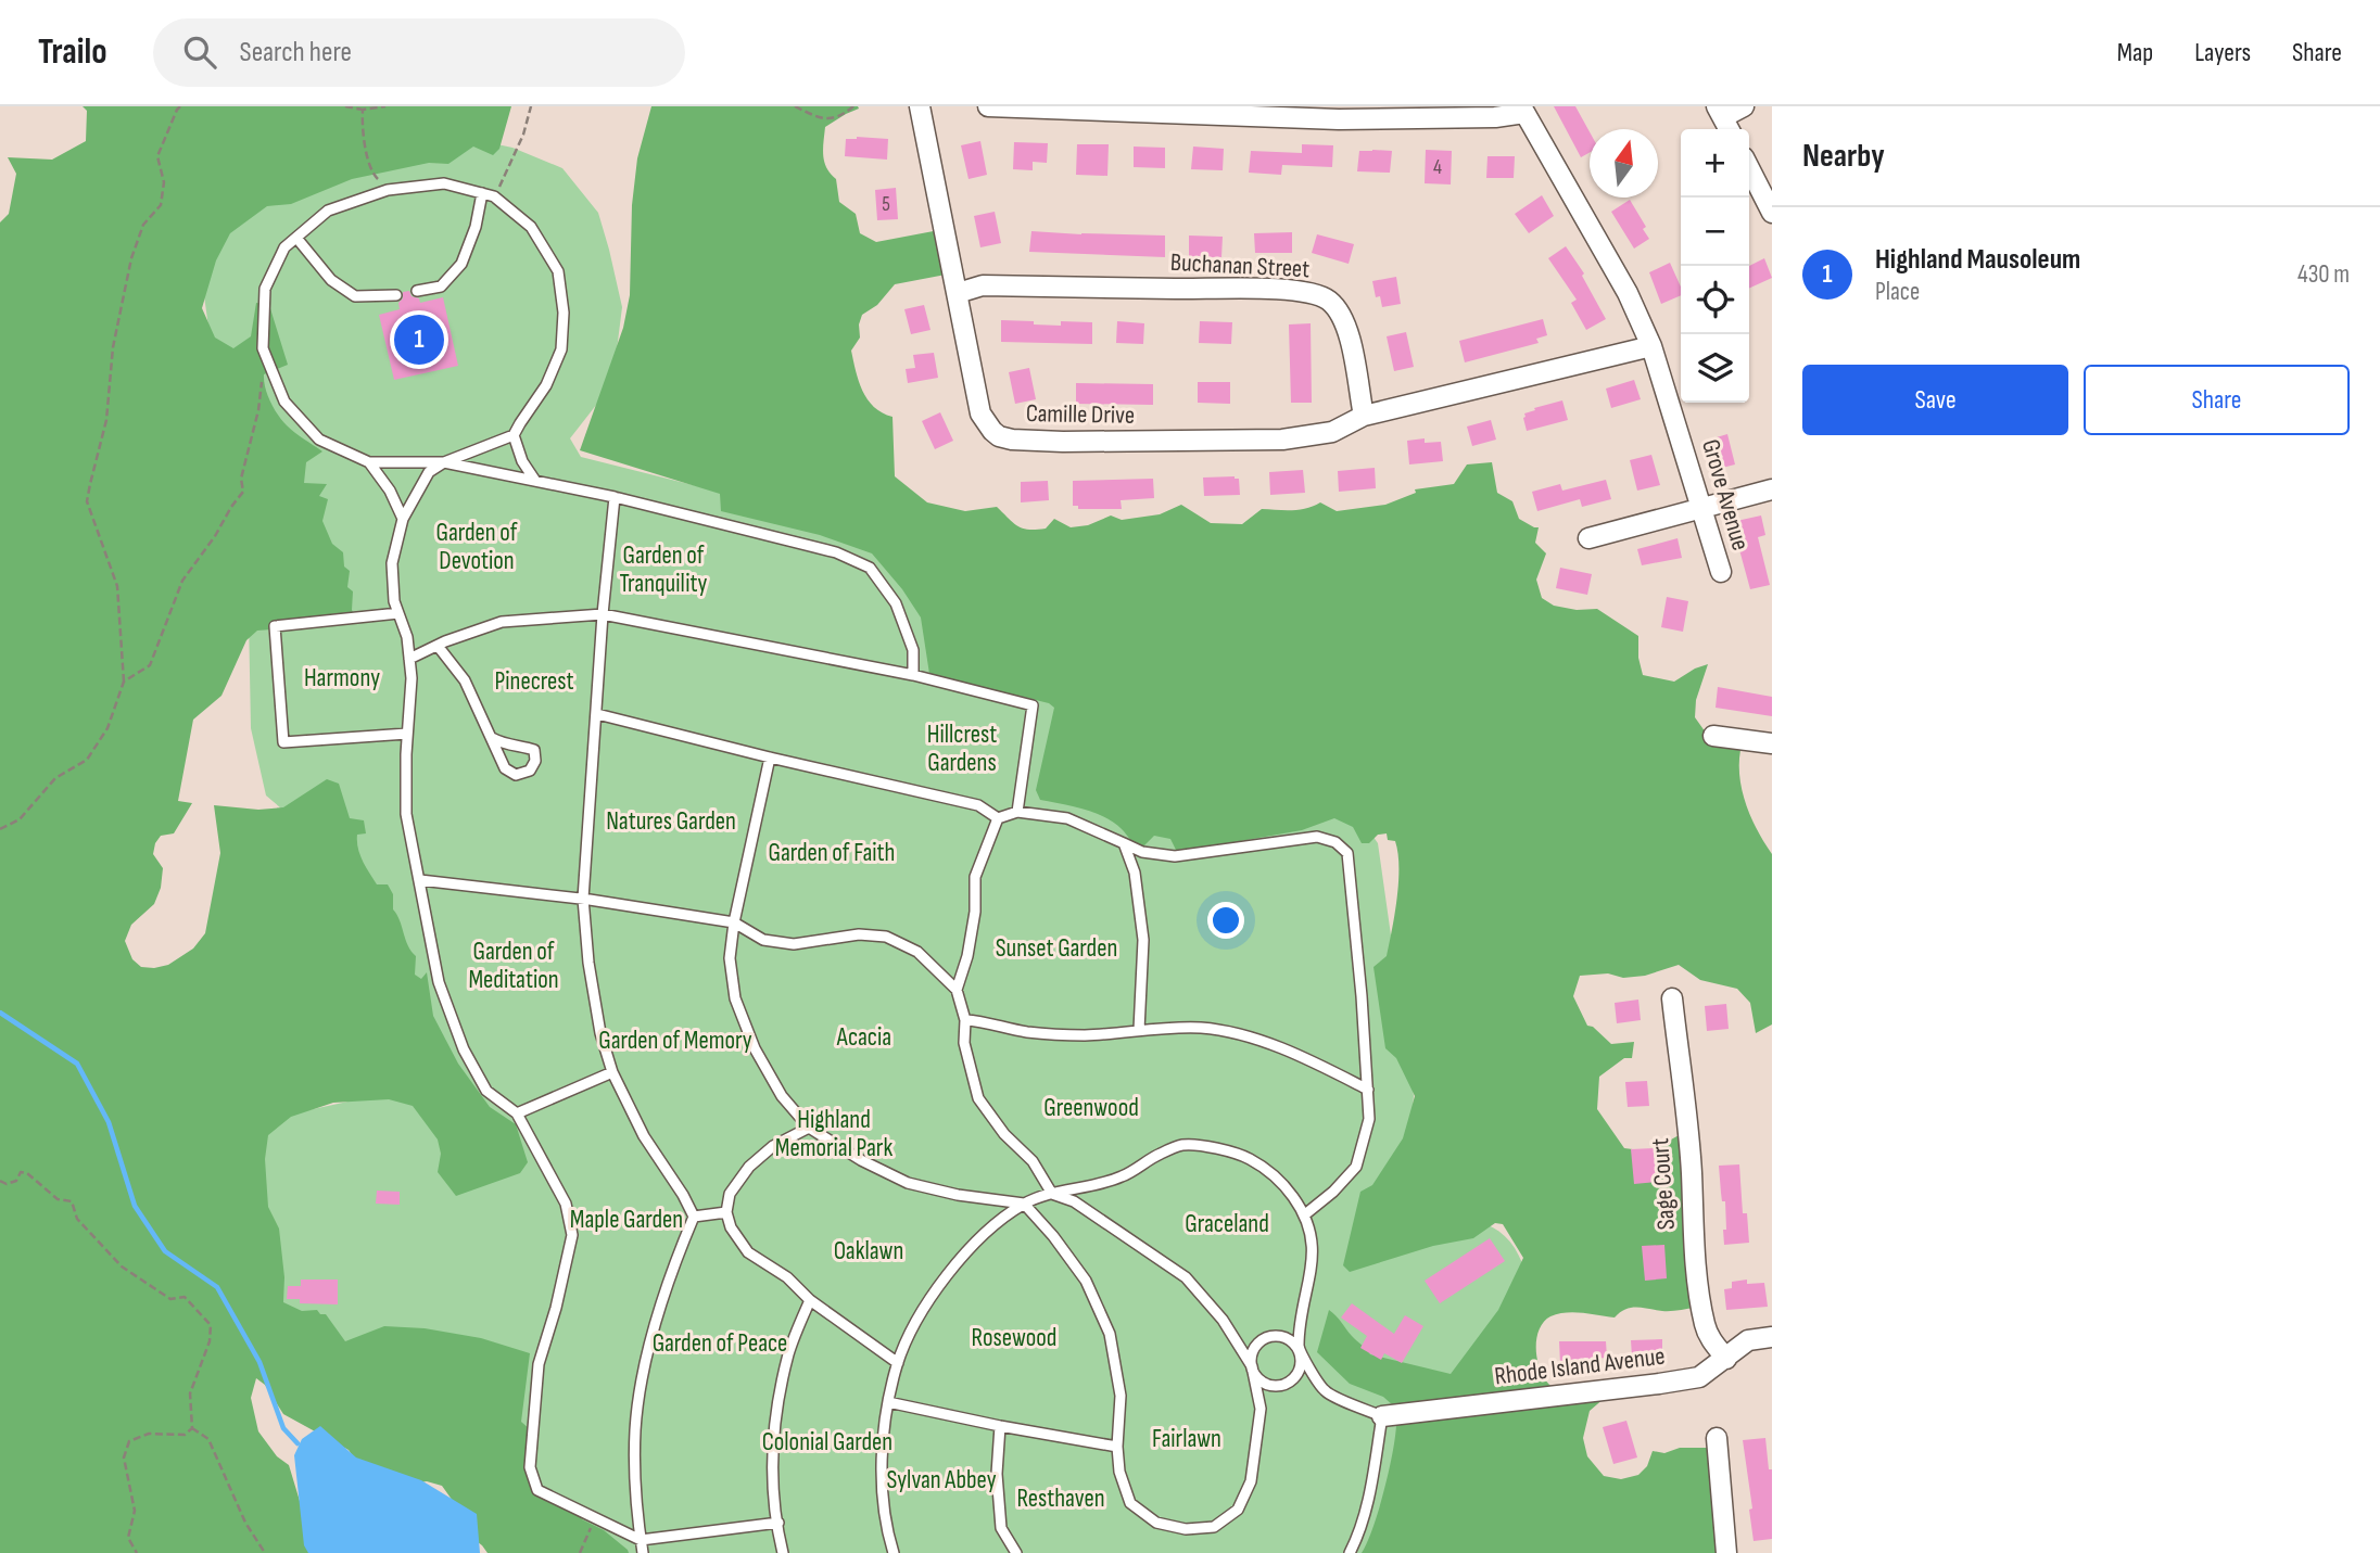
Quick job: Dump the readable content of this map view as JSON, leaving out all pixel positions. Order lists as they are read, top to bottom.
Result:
{
  "streets": {
    "street": [
      "Buchanan Street",
      "Camille Drive",
      "Grove Avenue",
      "Sage Court",
      "Rhode Island Avenue"
    ]
  },
  "crossings": [
    ["Buchanan Street", "Camille Drive"],
    ["Sage Court", "Rhode Island Avenue"]
  ],
  "parks": [
    "Garden of Devotion",
    "Garden of Tranquility",
    "Harmony",
    "Pinecrest",
    "Hillcrest Gardens",
    "Natures Garden",
    "Garden of Faith",
    "Sunset Garden",
    "Garden of Meditation",
    "Acacia",
    "Garden of Memory",
    "Greenwood",
    "Highland Memorial Park",
    "Maple Garden",
    "Graceland",
    "Oaklawn",
    "Rosewood",
    "Garden of Peace",
    "Fairlawn",
    "Colonial Garden",
    "Sylvan Abbey",
    "Resthaven"
  ],
  "house_numbers": ["4", "5"],
  "north": "top",
  "page": {
    "header": "Trailo",
    "search": "Search here",
    "nav": ["Map", "Layers", "Share"],
    "heading": "Nearby",
    "map_buttons": ["+", "−"],
    "list": [
      {
        "mark": "1",
        "name": "Highland Mausoleum",
        "note": "Place",
        "value": "430 m"
      }
    ],
    "pins": "1",
    "buttons": ["Save", "Share"]
  }
}
